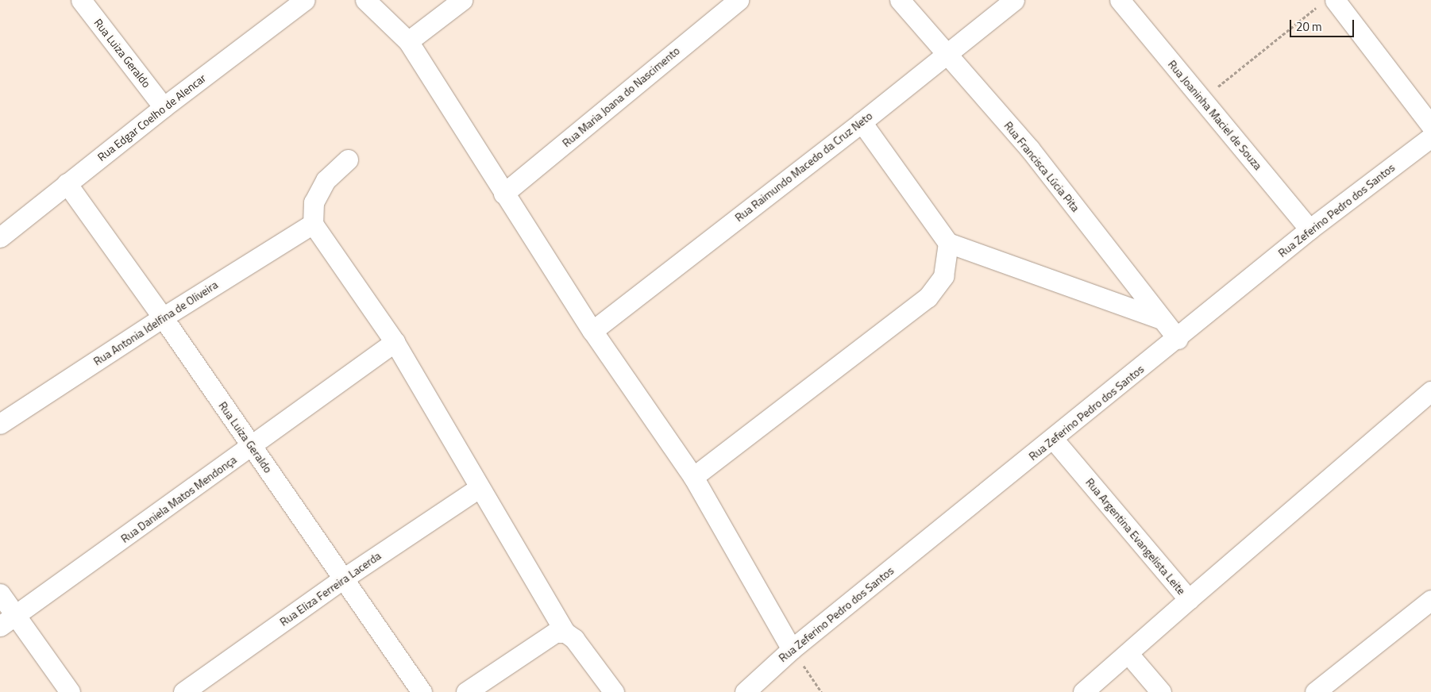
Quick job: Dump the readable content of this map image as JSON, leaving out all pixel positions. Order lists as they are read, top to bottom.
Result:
{
  "streets": {
    "street": [
      "Rua Luiza Geraldo",
      "Rua Maria Joana do Nascimento",
      "Rua Joaninha Maciel de Souza",
      "Rua Edgar Coelho de Alencar",
      "Rua Raimundo Macedo da Cruz Neto",
      "Rua Francisca Lúcia Pita",
      "Rua Zeferino Pedro dos Santos",
      "Rua Antonia Idelfina de Oliveira",
      "Rua Daniela Matos Mendonça",
      "Rua Argentina Evangelista Leite",
      "Rua Eliza Ferreira Lacerda"
    ]
  },
  "crossings": [
    ["Rua Luiza Geraldo", "Rua Edgar Coelho de Alencar"],
    ["Rua Luiza Geraldo", "Rua Antonia Idelfina de Oliveira"],
    ["Rua Luiza Geraldo", "Rua Daniela Matos Mendonça"],
    ["Rua Luiza Geraldo", "Rua Eliza Ferreira Lacerda"],
    ["Rua Joaninha Maciel de Souza", "Rua Zeferino Pedro dos Santos"],
    ["Rua Raimundo Macedo da Cruz Neto", "Rua Francisca Lúcia Pita"],
    ["Rua Francisca Lúcia Pita", "Rua Zeferino Pedro dos Santos"],
    ["Rua Zeferino Pedro dos Santos", "Rua Argentina Evangelista Leite"]
  ],
  "scale_bar": "20 m"
}
